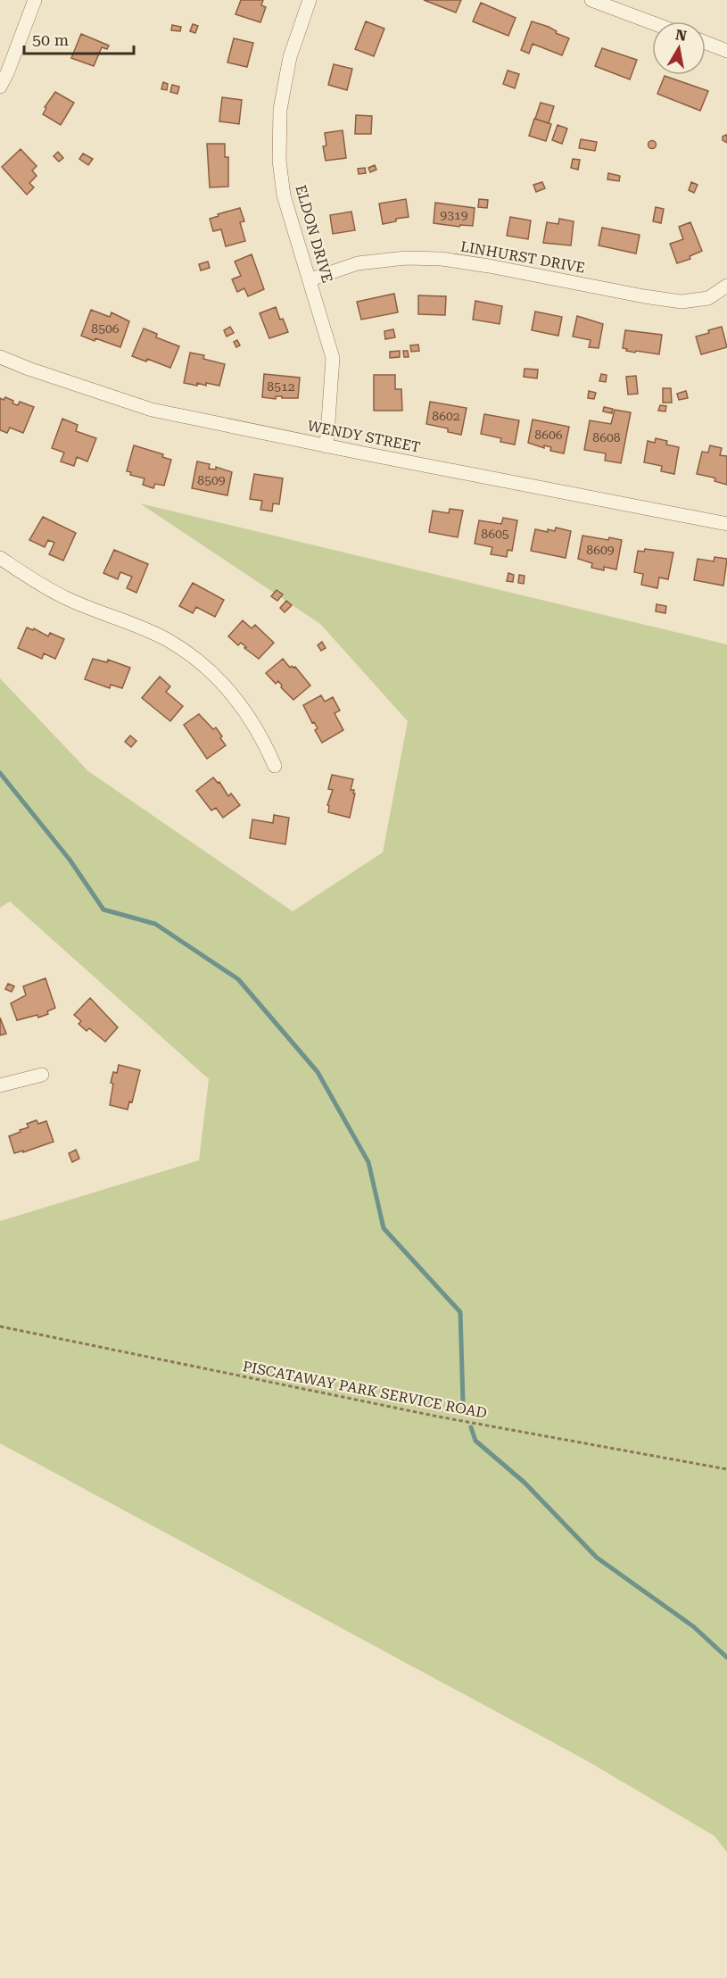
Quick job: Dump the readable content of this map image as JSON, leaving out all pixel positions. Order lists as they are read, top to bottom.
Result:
{
  "streets": {
    "street": ["ELDON DRIVE", "LINHURST DRIVE", "WENDY STREET"],
    "path": ["PISCATAWAY PARK SERVICE ROAD"]
  },
  "crossings": [
    ["ELDON DRIVE", "LINHURST DRIVE"],
    ["ELDON DRIVE", "WENDY STREET"]
  ],
  "house_numbers": [
    "9319",
    "8506",
    "8512",
    "8602",
    "8606",
    "8608",
    "8509",
    "8605",
    "8609"
  ],
  "scale_bar": "50 m",
  "north": "top"
}
